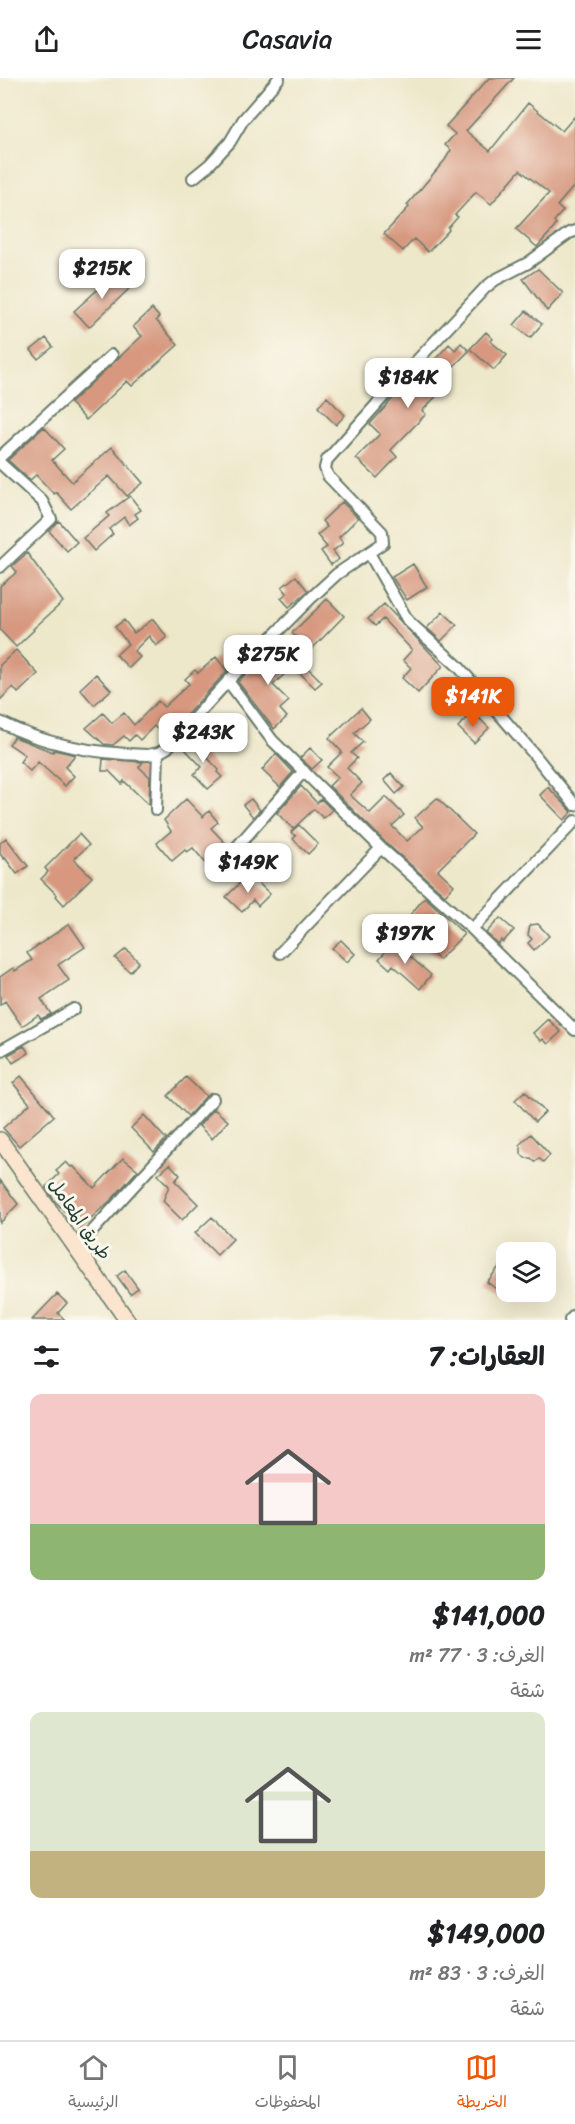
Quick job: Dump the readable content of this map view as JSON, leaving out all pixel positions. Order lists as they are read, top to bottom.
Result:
{
  "streets": {
    "main road": ["طريق المعامل"]
  },
  "page": {
    "header": "Casavia",
    "price": [
      "$215K",
      "$184K",
      "$275K",
      "$141K",
      "$243K",
      "$149K",
      "$197K"
    ],
    "heading": "العقارات: 7",
    "list": [
      {
        "name": "$141,000",
        "note": "الغرف: 3 · 77 m² · شقة"
      },
      {
        "name": "$149,000",
        "note": "الغرف: 3 · 83 m² · شقة"
      }
    ],
    "tabs": ["الخريطة", "المحفوظات", "الرئيسية"]
  }
}
